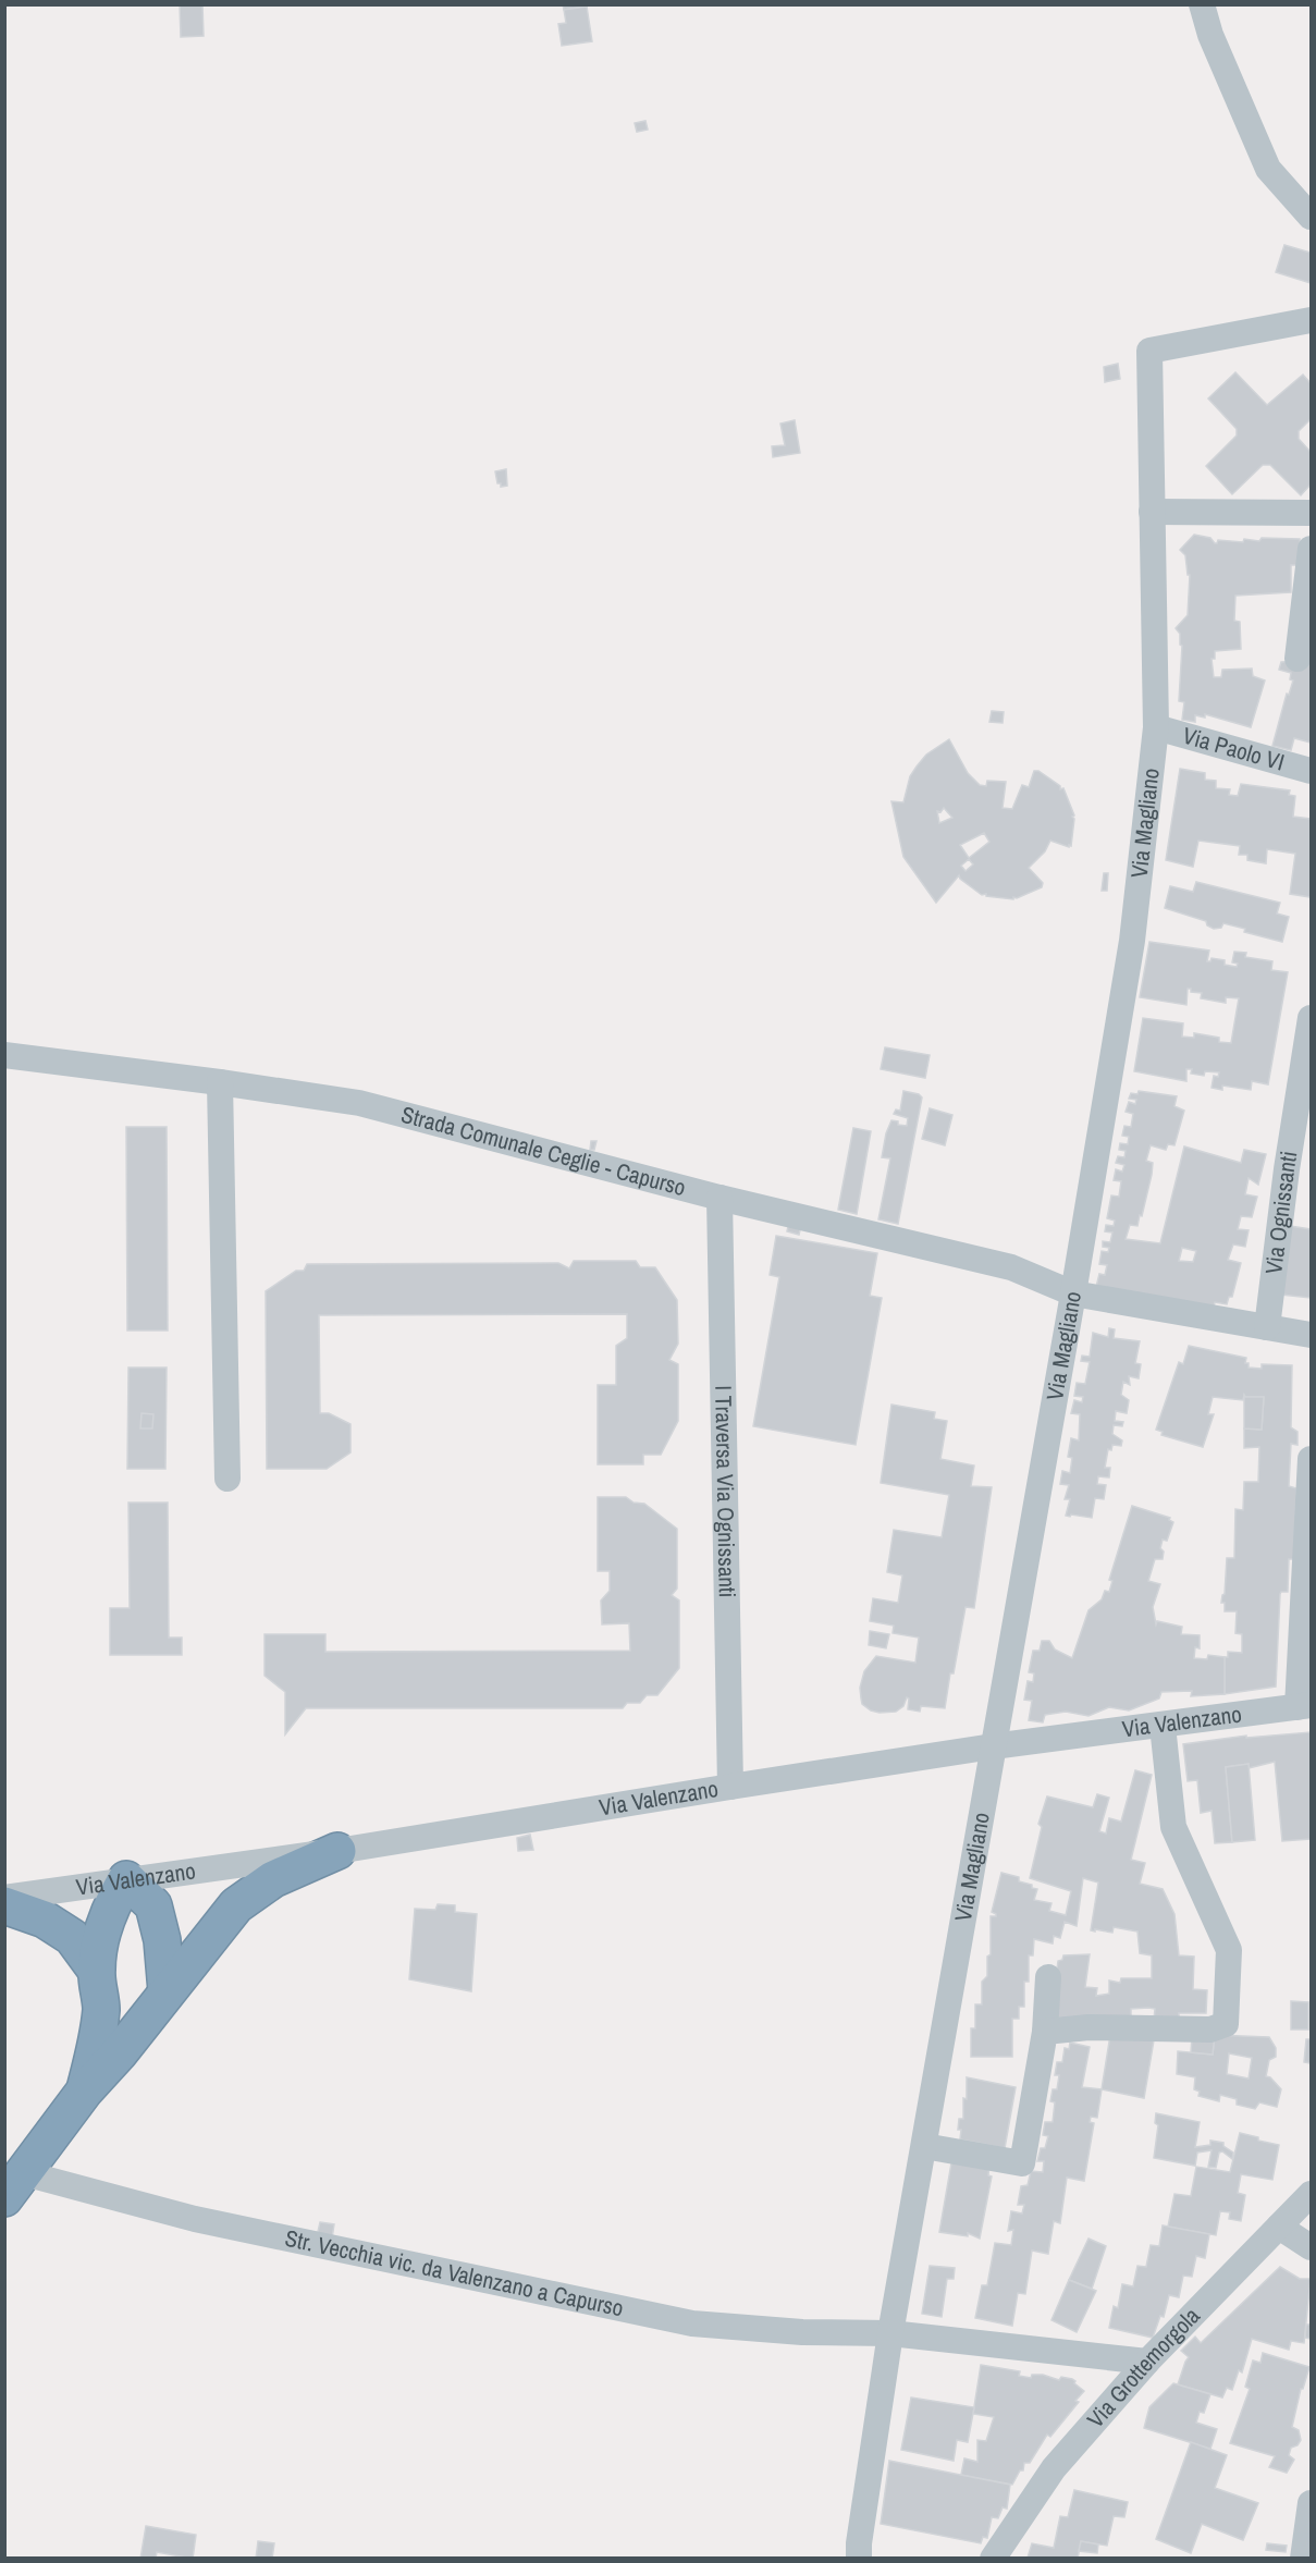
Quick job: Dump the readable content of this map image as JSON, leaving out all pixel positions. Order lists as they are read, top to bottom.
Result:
{
  "streets": {
    "street": [
      "Via Paolo VI",
      "Via Magliano",
      "Strada Comunale Ceglie - Capurso",
      "Via Ognissanti",
      "I Traversa Via Ognissanti",
      "Via Valenzano",
      "Str. Vecchia vic. da Valenzano a Capurso",
      "Via Grottemorgola"
    ]
  },
  "crossings": [
    ["Via Paolo VI", "Via Magliano"],
    ["Via Magliano", "Strada Comunale Ceglie - Capurso"],
    ["Via Magliano", "Via Valenzano"],
    ["Via Magliano", "Str. Vecchia vic. da Valenzano a Capurso"],
    ["Strada Comunale Ceglie - Capurso", "I Traversa Via Ognissanti"],
    ["I Traversa Via Ognissanti", "Via Valenzano"],
    ["Str. Vecchia vic. da Valenzano a Capurso", "Via Grottemorgola"]
  ]
}
